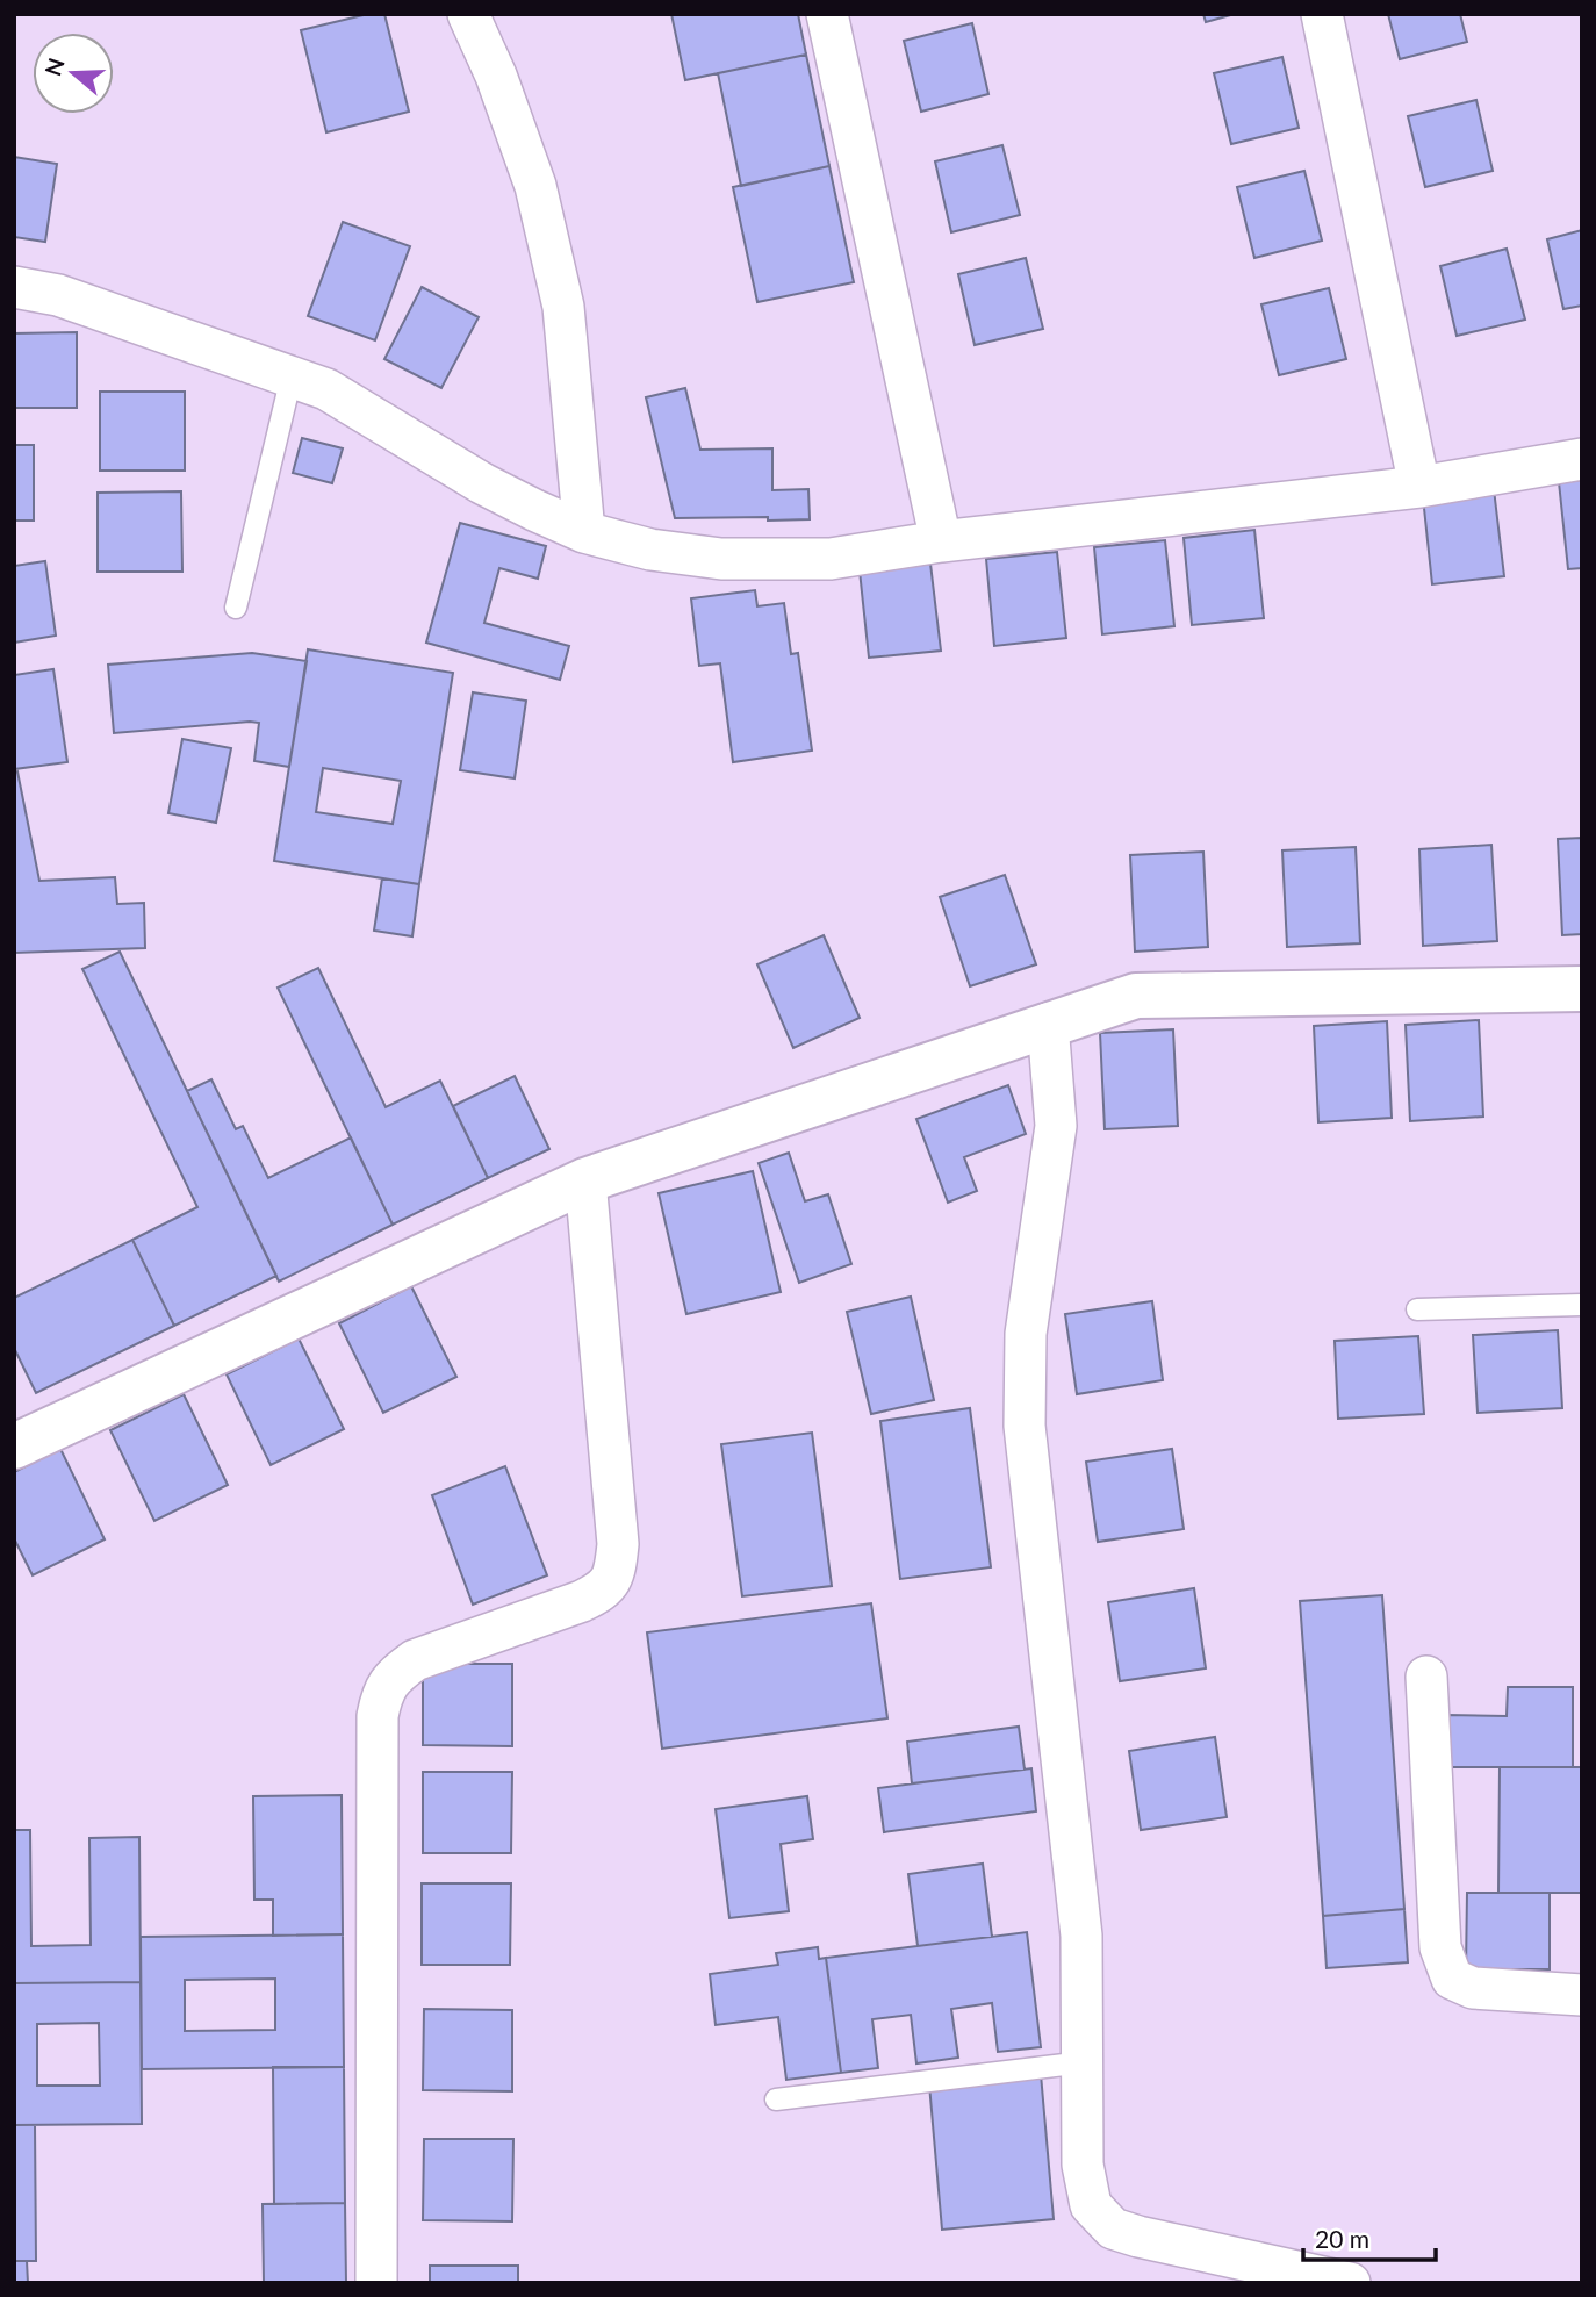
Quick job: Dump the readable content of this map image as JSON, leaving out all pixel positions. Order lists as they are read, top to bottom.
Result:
{
  "scale_bar": "20 m",
  "north": "left"
}
